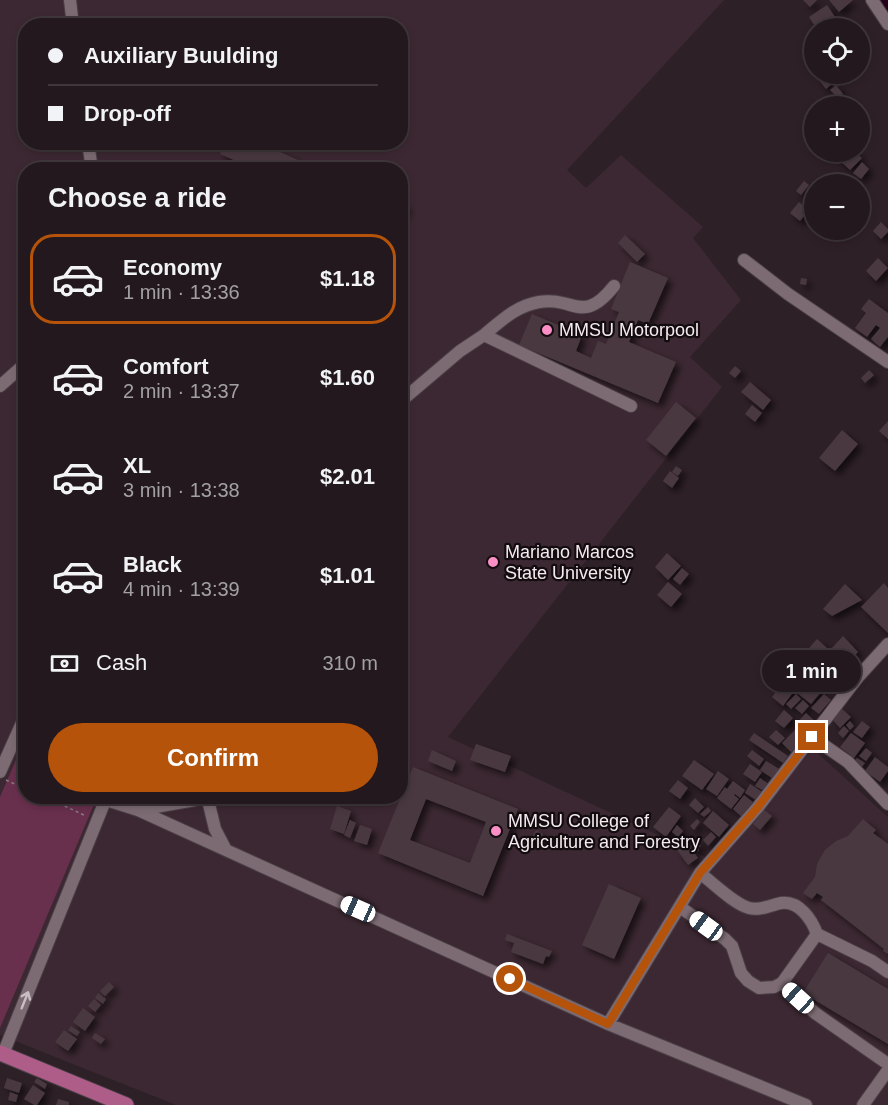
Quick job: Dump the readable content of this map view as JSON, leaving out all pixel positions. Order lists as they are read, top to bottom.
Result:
{
  "places": ["MMSU Motorpool", "Mariano Marcos State University", "MMSU College of Agriculture and Forestry"],
  "page": {
    "map_buttons": ["+", "−"],
    "banner": ["Auxiliary Buulding", "Drop-off"],
    "heading": "Choose a ride",
    "list": [
      {
        "name": "Economy",
        "note": "1 min · 13:36",
        "value": "$1.18"
      },
      {
        "name": "Comfort",
        "note": "2 min · 13:37",
        "value": "$1.60"
      },
      {
        "name": "XL",
        "note": "3 min · 13:38",
        "value": "$2.01"
      },
      {
        "name": "Black",
        "note": "4 min · 13:39",
        "value": "$1.01"
      }
    ],
    "pay": ["Cash", "310 m"],
    "bubble": "1 min",
    "buttons": "Confirm"
  }
}
